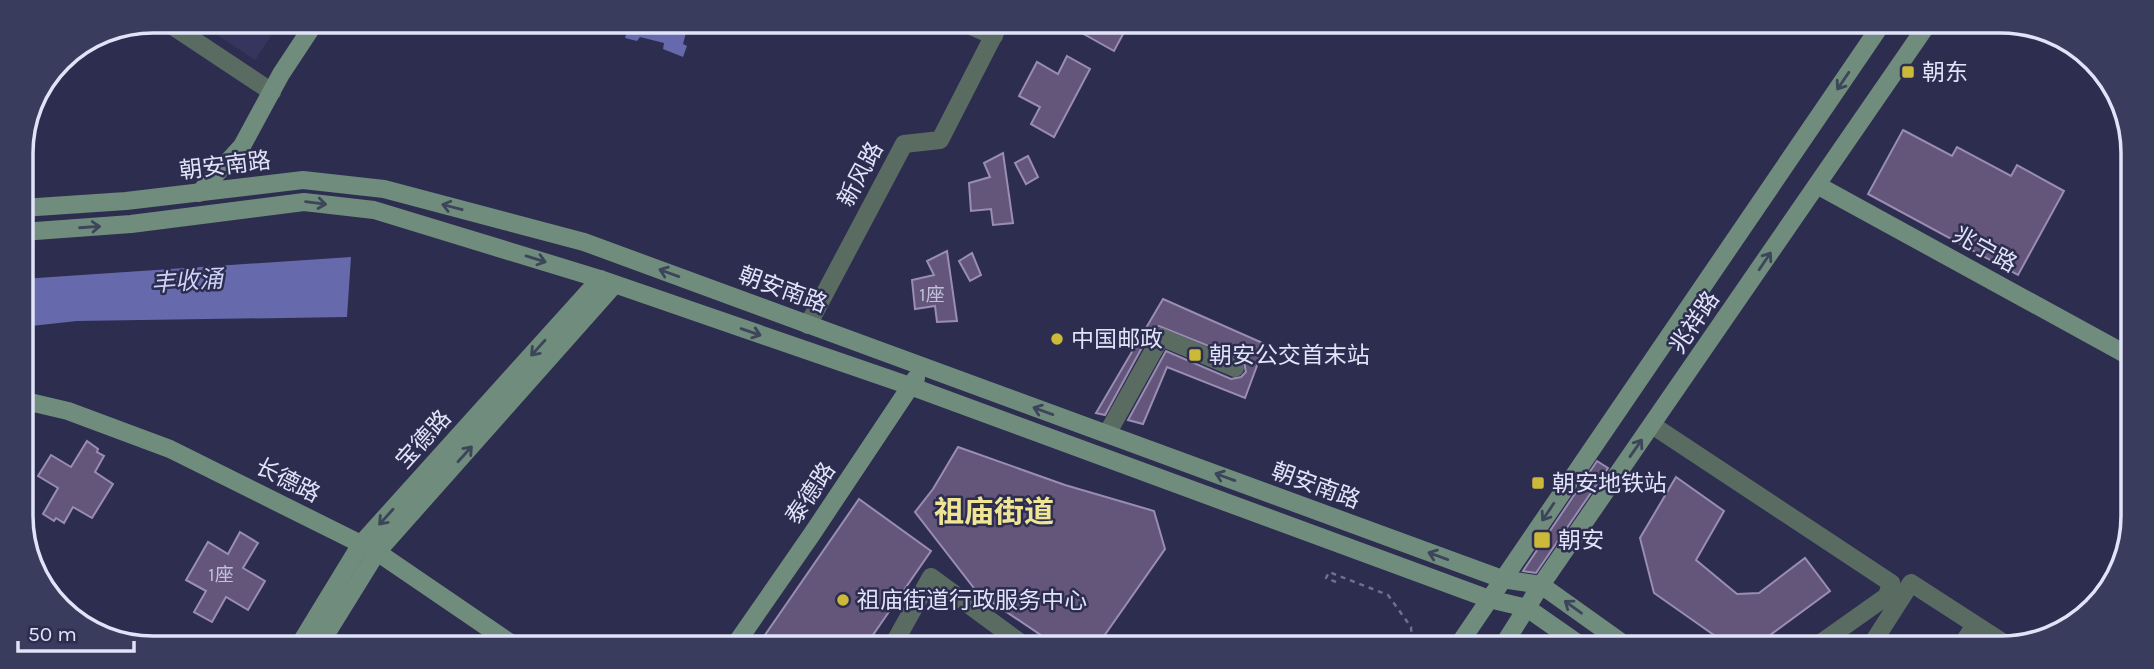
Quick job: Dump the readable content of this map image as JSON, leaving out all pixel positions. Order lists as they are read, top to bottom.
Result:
{
  "streets": {
    "main road": [
      "朝安南路",
      "兆宁路",
      "兆祥路",
      "宝德路",
      "长德路",
      "泰德路"
    ],
    "street": ["新风路"]
  },
  "crossings": [
    ["朝安南路", "新风路"],
    ["朝安南路", "兆祥路"],
    ["朝安南路", "宝德路"],
    ["朝安南路", "泰德路"],
    ["兆宁路", "兆祥路"],
    ["宝德路", "长德路"]
  ],
  "districts": ["祖庙街道"],
  "water": ["丰收涌"],
  "places": {
    "transit": [
      "朝东",
      "朝安公交首末站",
      "朝安地铁站",
      "朝安"
    ],
    "other": ["中国邮政", "祖庙街道行政服务中心"]
  },
  "house_numbers": ["1座", "1座"],
  "scale_bar": "50 m"
}
